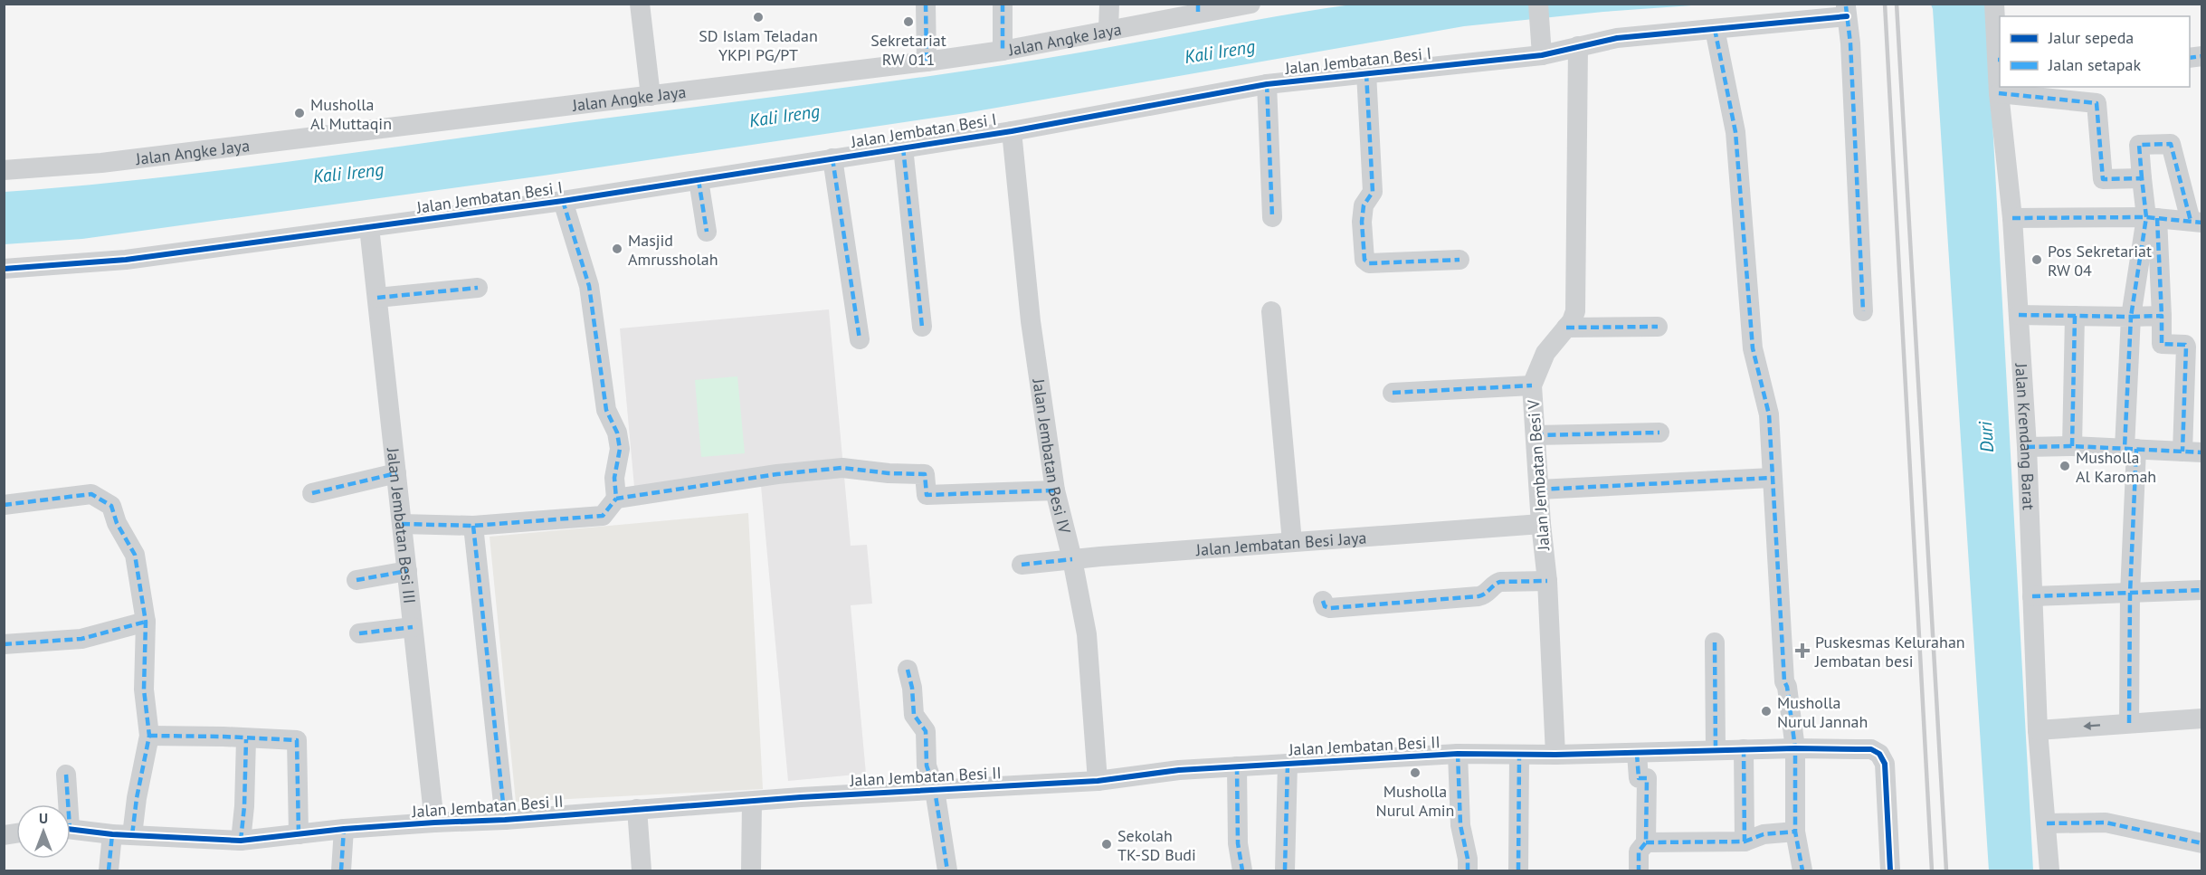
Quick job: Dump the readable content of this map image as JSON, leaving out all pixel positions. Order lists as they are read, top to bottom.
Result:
{
  "streets": {
    "street": [
      "Jalan Angke Jaya",
      "Jalan Jembatan Besi I",
      "Jalan Krendang Barat",
      "Jalan Jembatan Besi IV",
      "Jalan Jembatan Besi V",
      "Jalan Jembatan Besi III",
      "Jalan Jembatan Besi Jaya",
      "Jalan Jembatan Besi II"
    ]
  },
  "crossings": [
    ["Jalan Jembatan Besi I", "Jalan Jembatan Besi IV"],
    ["Jalan Jembatan Besi I", "Jalan Jembatan Besi V"],
    ["Jalan Jembatan Besi I", "Jalan Jembatan Besi III"],
    ["Jalan Jembatan Besi IV", "Jalan Jembatan Besi Jaya"],
    ["Jalan Jembatan Besi IV", "Jalan Jembatan Besi II"],
    ["Jalan Jembatan Besi V", "Jalan Jembatan Besi Jaya"],
    ["Jalan Jembatan Besi V", "Jalan Jembatan Besi II"],
    ["Jalan Jembatan Besi III", "Jalan Jembatan Besi II"]
  ],
  "water": ["Kali Ireng", "Duri"],
  "places": {
    "other": [
      "SD Islam Teladan YKPI PG/PT",
      "Sekretariat RW 011",
      "Musholla Al Muttaqin",
      "Masjid Amrussholah",
      "Pos Sekretariat RW 04",
      "Musholla Al Karomah",
      "Musholla Nurul Jannah",
      "Musholla Nurul Amin",
      "Sekolah TK-SD Budi"
    ],
    "health": ["Puskesmas Kelurahan Jembatan besi"]
  },
  "legend": ["Jalur sepeda", "Jalan setapak"],
  "north": "top"
}
